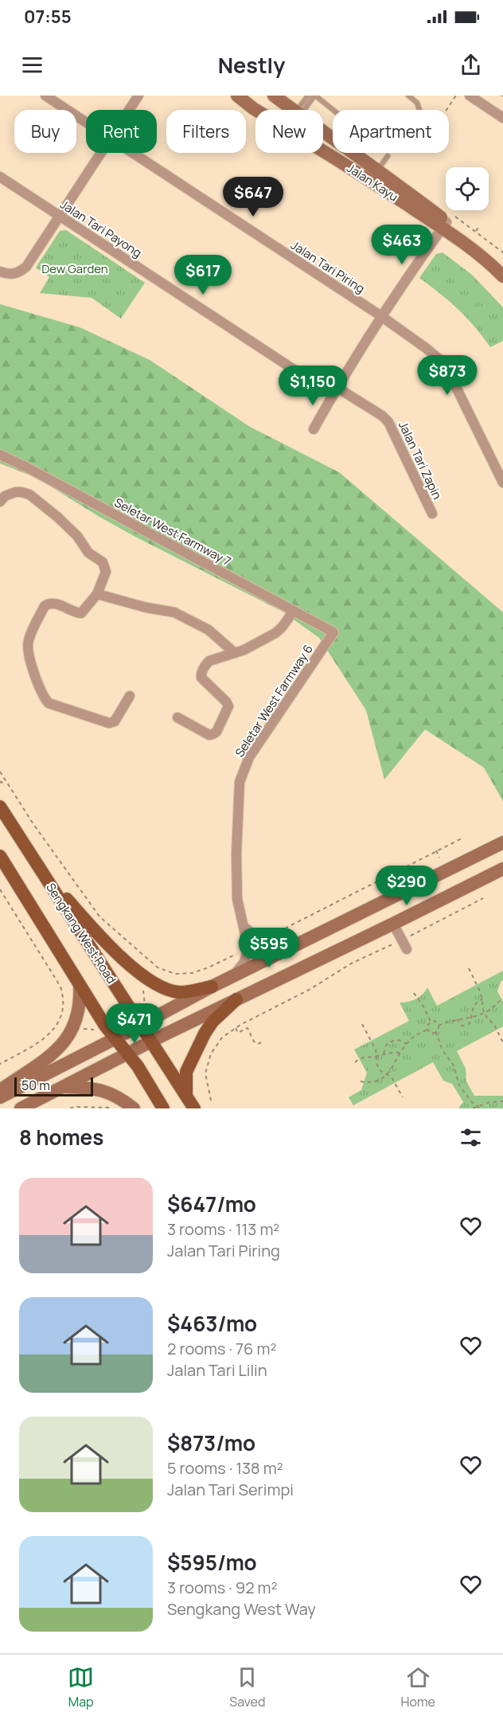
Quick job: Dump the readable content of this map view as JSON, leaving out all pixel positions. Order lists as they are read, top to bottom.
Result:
{
  "streets": {
    "main road": ["Jalan Kayu", "Sengkang West Road"],
    "street": [
      "Jalan Tari Payong",
      "Jalan Tari Piring",
      "Jalan Tari Zapin",
      "Seletar West Farmway 7",
      "Seletar West Farmway 6"
    ]
  },
  "crossings": [
    ["Jalan Tari Payong", "Jalan Tari Zapin"],
    ["Seletar West Farmway 7", "Seletar West Farmway 6"]
  ],
  "parks": ["Dew Garden"],
  "scale_bar": "50 m",
  "page": {
    "status": "07:55",
    "header": "Nestly",
    "chip": [
      "Buy",
      "Rent",
      "Filters",
      "New",
      "Apartment"
    ],
    "price": [
      "$647",
      "$463",
      "$617",
      "$873",
      "$1,150",
      "$290",
      "$595",
      "$471"
    ],
    "scale": "50 m",
    "heading": "8 homes",
    "list": [
      {
        "name": "$647/mo",
        "note": "3 rooms · 113 m² · Jalan Tari Piring"
      },
      {
        "name": "$463/mo",
        "note": "2 rooms · 76 m² · Jalan Tari Lilin"
      },
      {
        "name": "$873/mo",
        "note": "5 rooms · 138 m² · Jalan Tari Serimpi"
      },
      {
        "name": "$595/mo",
        "note": "3 rooms · 92 m² · Sengkang West Way"
      }
    ],
    "tabs": ["Map", "Saved", "Home"]
  }
}
